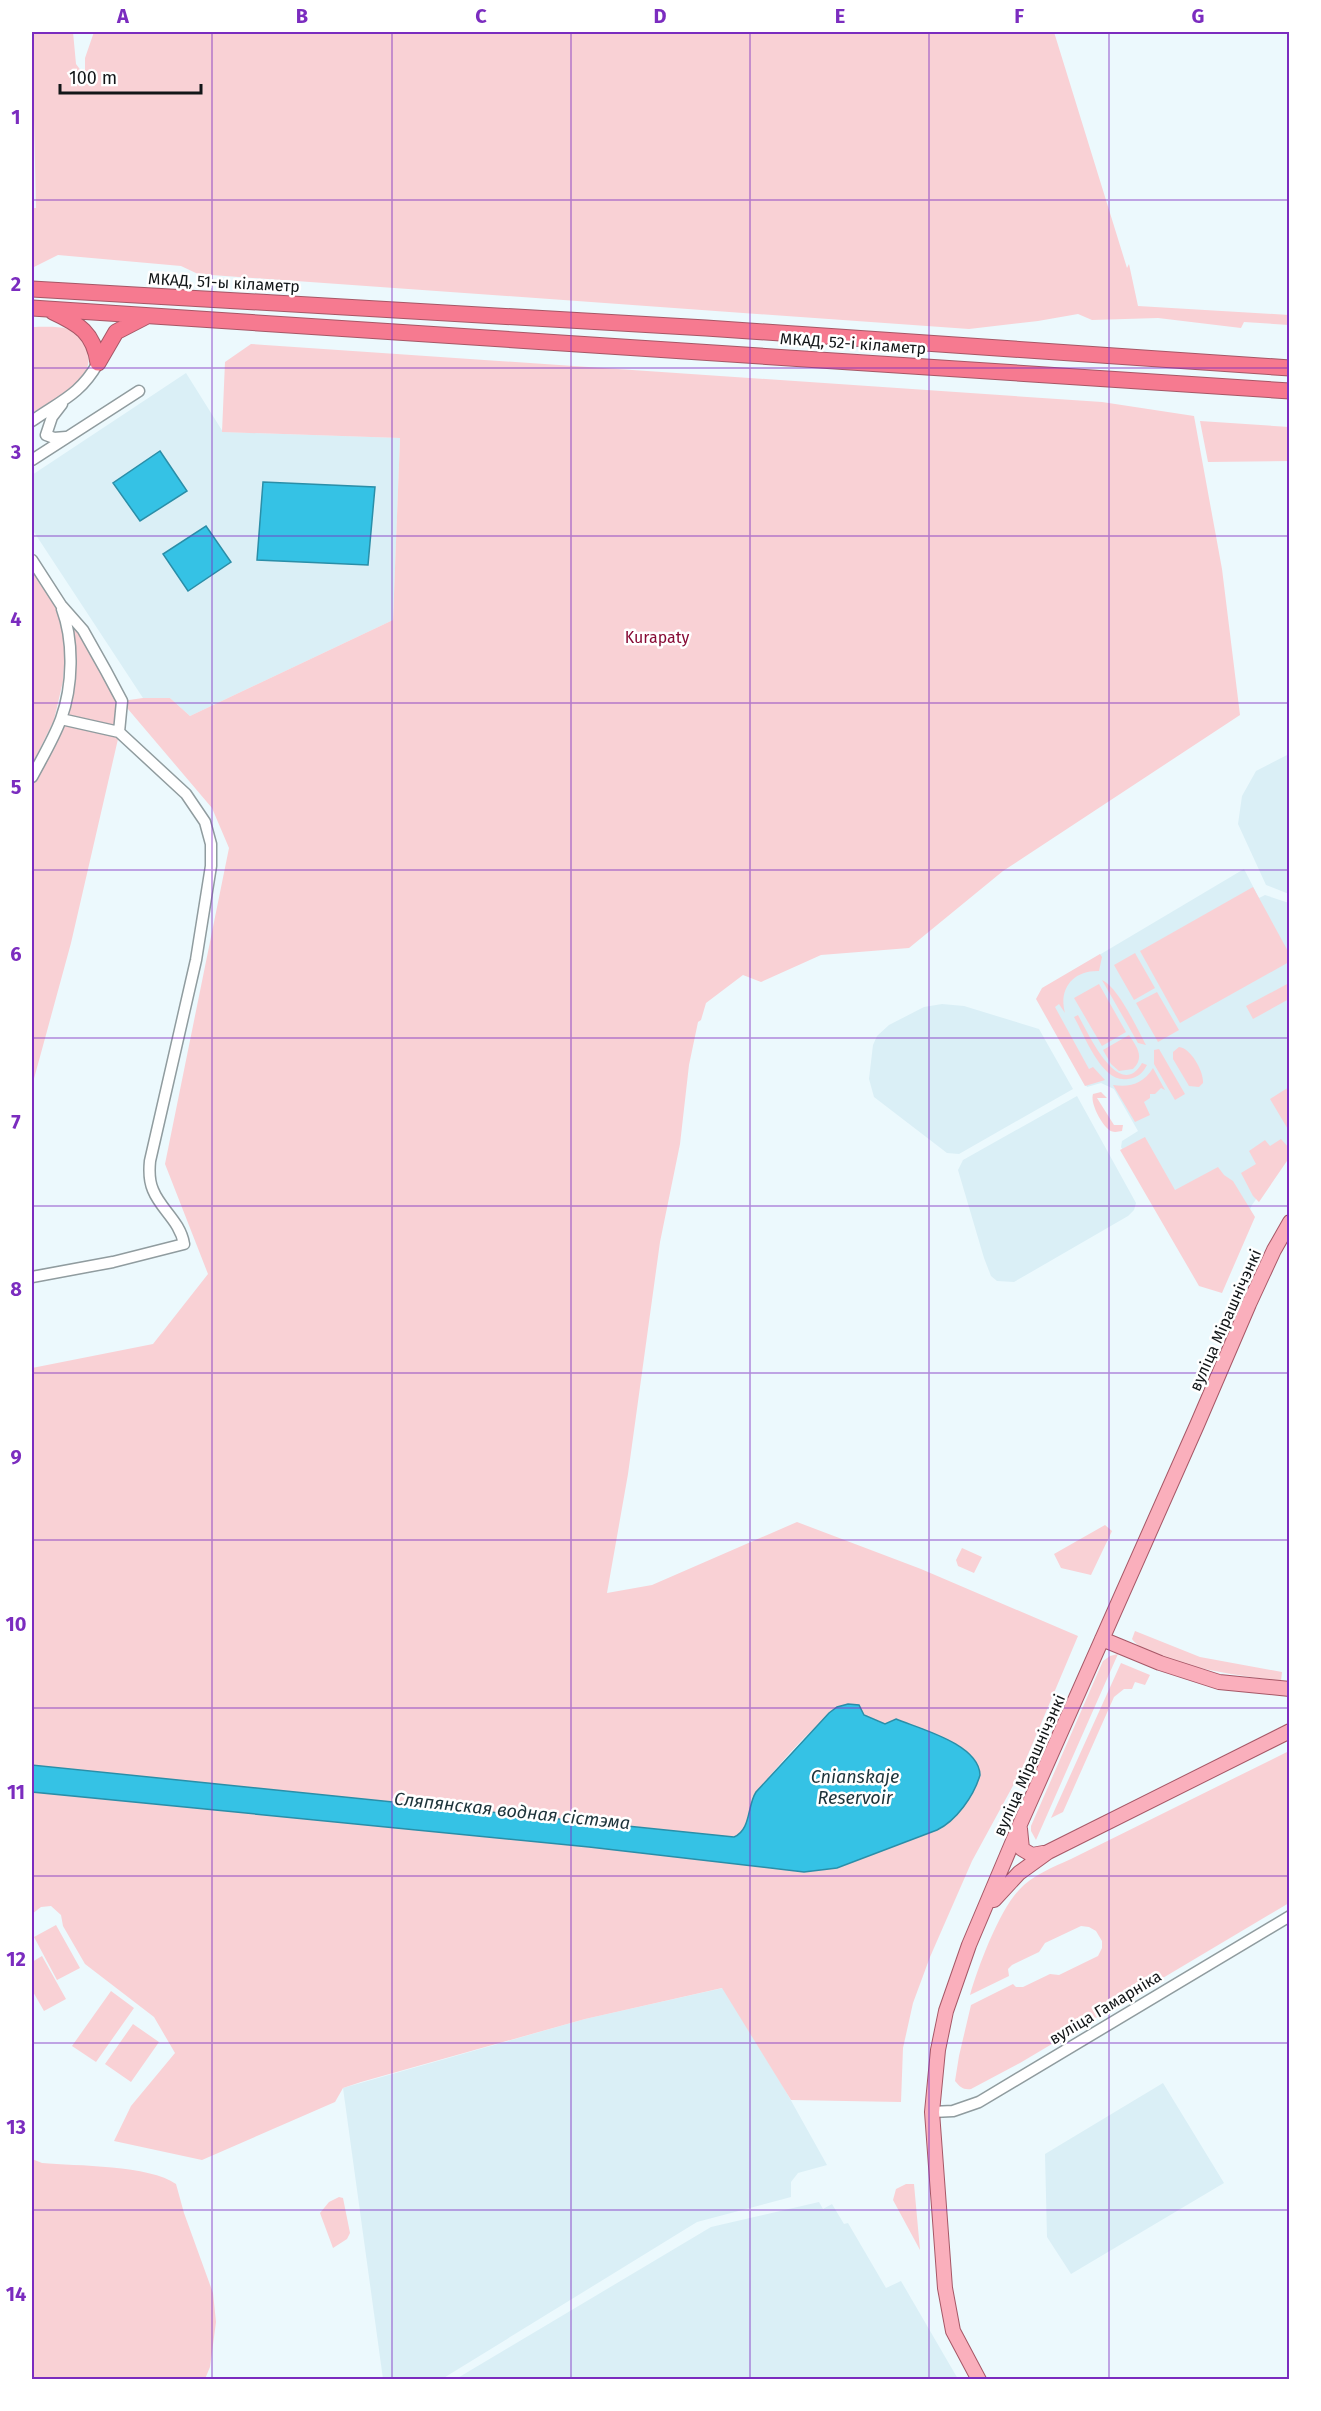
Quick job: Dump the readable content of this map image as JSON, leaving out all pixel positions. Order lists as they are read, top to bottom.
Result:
{
  "streets": {
    "highway": ["МКАД, 51-ы кіламетр", "МКАД, 52-і кіламетр"],
    "main road": ["вуліца Мірашнічэнкі"],
    "street": ["вуліца Гамарніка"]
  },
  "crossings": [
    ["МКАД, 51-ы кіламетр", "МКАД, 52-і кіламетр"],
    ["вуліца Мірашнічэнкі", "вуліца Гамарніка"]
  ],
  "water": ["Cnianskaje Reservoir", "Сляпянская водная сістэма"],
  "parks": ["Kurapaty"],
  "scale_bar": "100 m",
  "grid": {
    "columns": [
      "A",
      "B",
      "C",
      "D",
      "E",
      "F",
      "G"
    ],
    "rows": [
      "1",
      "2",
      "3",
      "4",
      "5",
      "6",
      "7",
      "8",
      "9",
      "10",
      "11",
      "12",
      "13",
      "14"
    ]
  }
}
